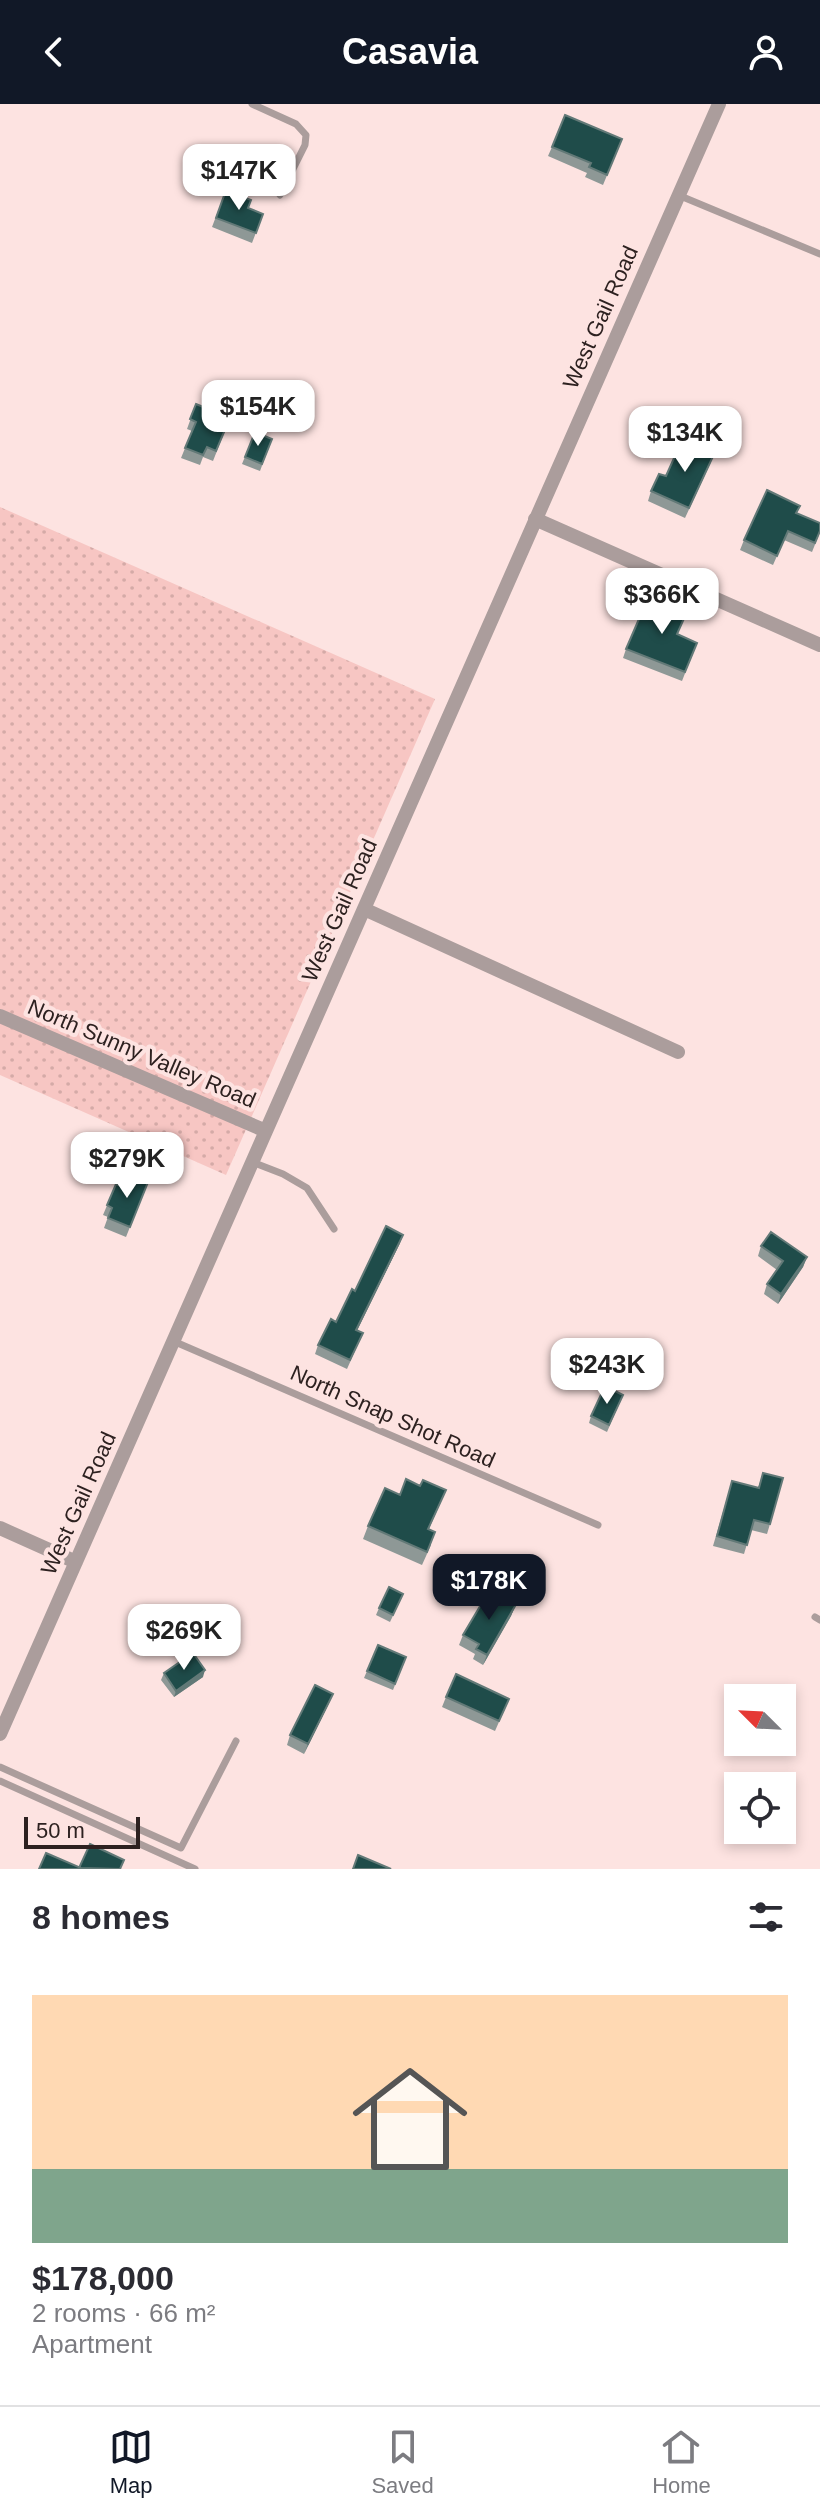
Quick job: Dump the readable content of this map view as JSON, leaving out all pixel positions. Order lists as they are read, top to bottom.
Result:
{
  "streets": {
    "street": ["West Gail Road", "North Sunny Valley Road"],
    "lane": ["North Snap Shot Road"]
  },
  "crossings": [
    ["West Gail Road", "North Sunny Valley Road"],
    ["West Gail Road", "North Snap Shot Road"]
  ],
  "scale_bar": "50 m",
  "north": "top left",
  "page": {
    "header": "Casavia",
    "price": [
      "$147K",
      "$154K",
      "$134K",
      "$366K",
      "$279K",
      "$243K",
      "$178K",
      "$269K"
    ],
    "scale": "50 m",
    "heading": "8 homes",
    "list": [
      {
        "name": "$178,000",
        "note": "2 rooms · 66 m² · Apartment"
      }
    ],
    "tabs": ["Map", "Saved", "Home"]
  }
}
